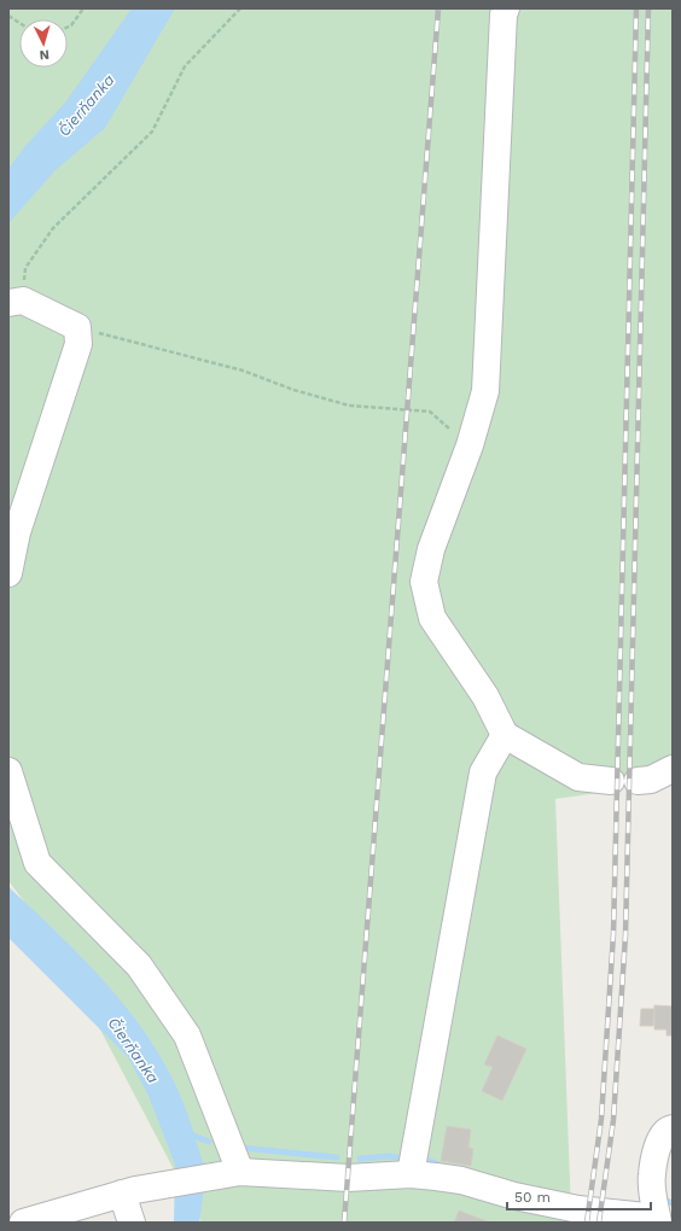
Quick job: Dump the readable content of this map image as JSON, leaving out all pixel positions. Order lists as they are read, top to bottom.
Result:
{
  "water": ["Čierňanka"],
  "scale_bar": "50 m",
  "north": "bottom"
}
